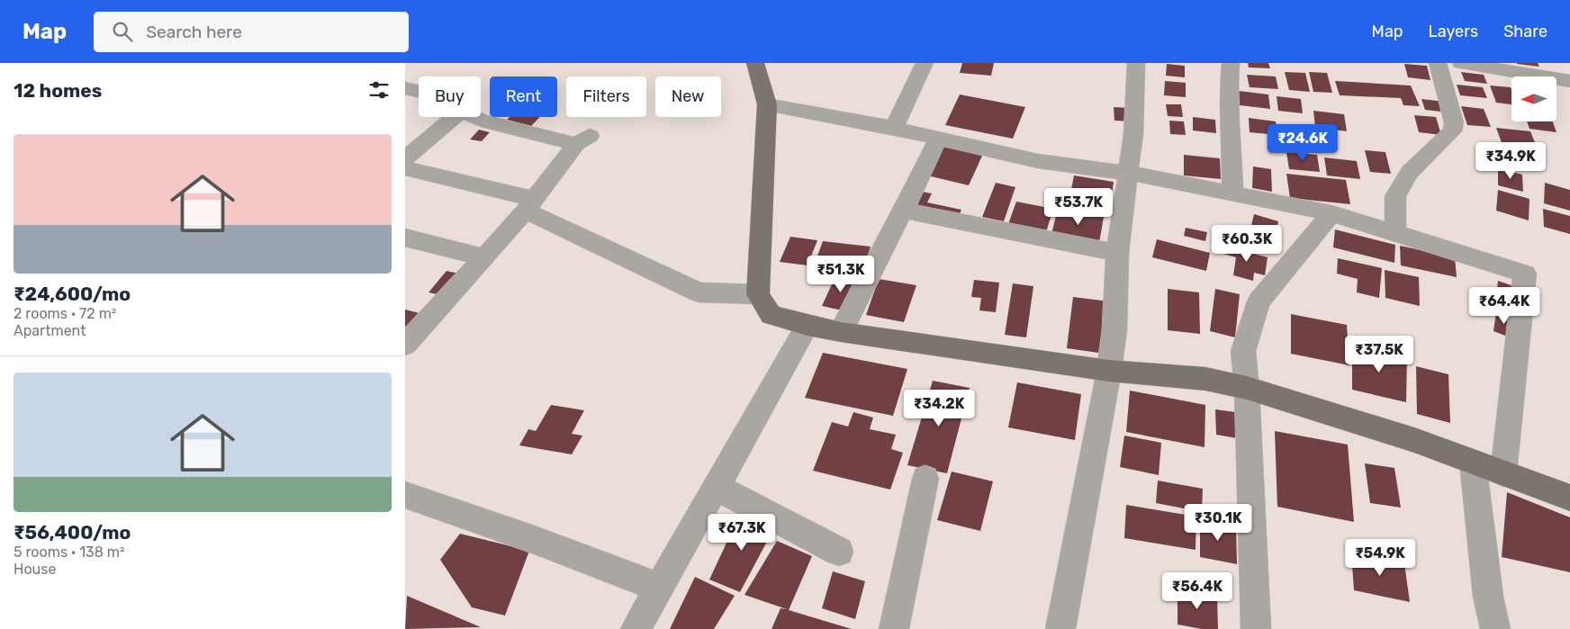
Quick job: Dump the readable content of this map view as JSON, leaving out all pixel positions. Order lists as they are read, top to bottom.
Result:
{
  "north": "left",
  "page": {
    "header": "Map",
    "search": "Search here",
    "nav": ["Map", "Layers", "Share"],
    "heading": "12 homes",
    "chip": [
      "Buy",
      "Rent",
      "Filters",
      "New"
    ],
    "list": [
      {
        "name": "₹24,600/mo",
        "note": "2 rooms · 72 m² · Apartment"
      },
      {
        "name": "₹56,400/mo",
        "note": "5 rooms · 138 m² · House"
      }
    ],
    "price": [
      "₹24.6K",
      "₹34.9K",
      "₹53.7K",
      "₹60.3K",
      "₹51.3K",
      "₹64.4K",
      "₹37.5K",
      "₹34.2K",
      "₹30.1K",
      "₹67.3K",
      "₹54.9K",
      "₹56.4K"
    ]
  }
}
